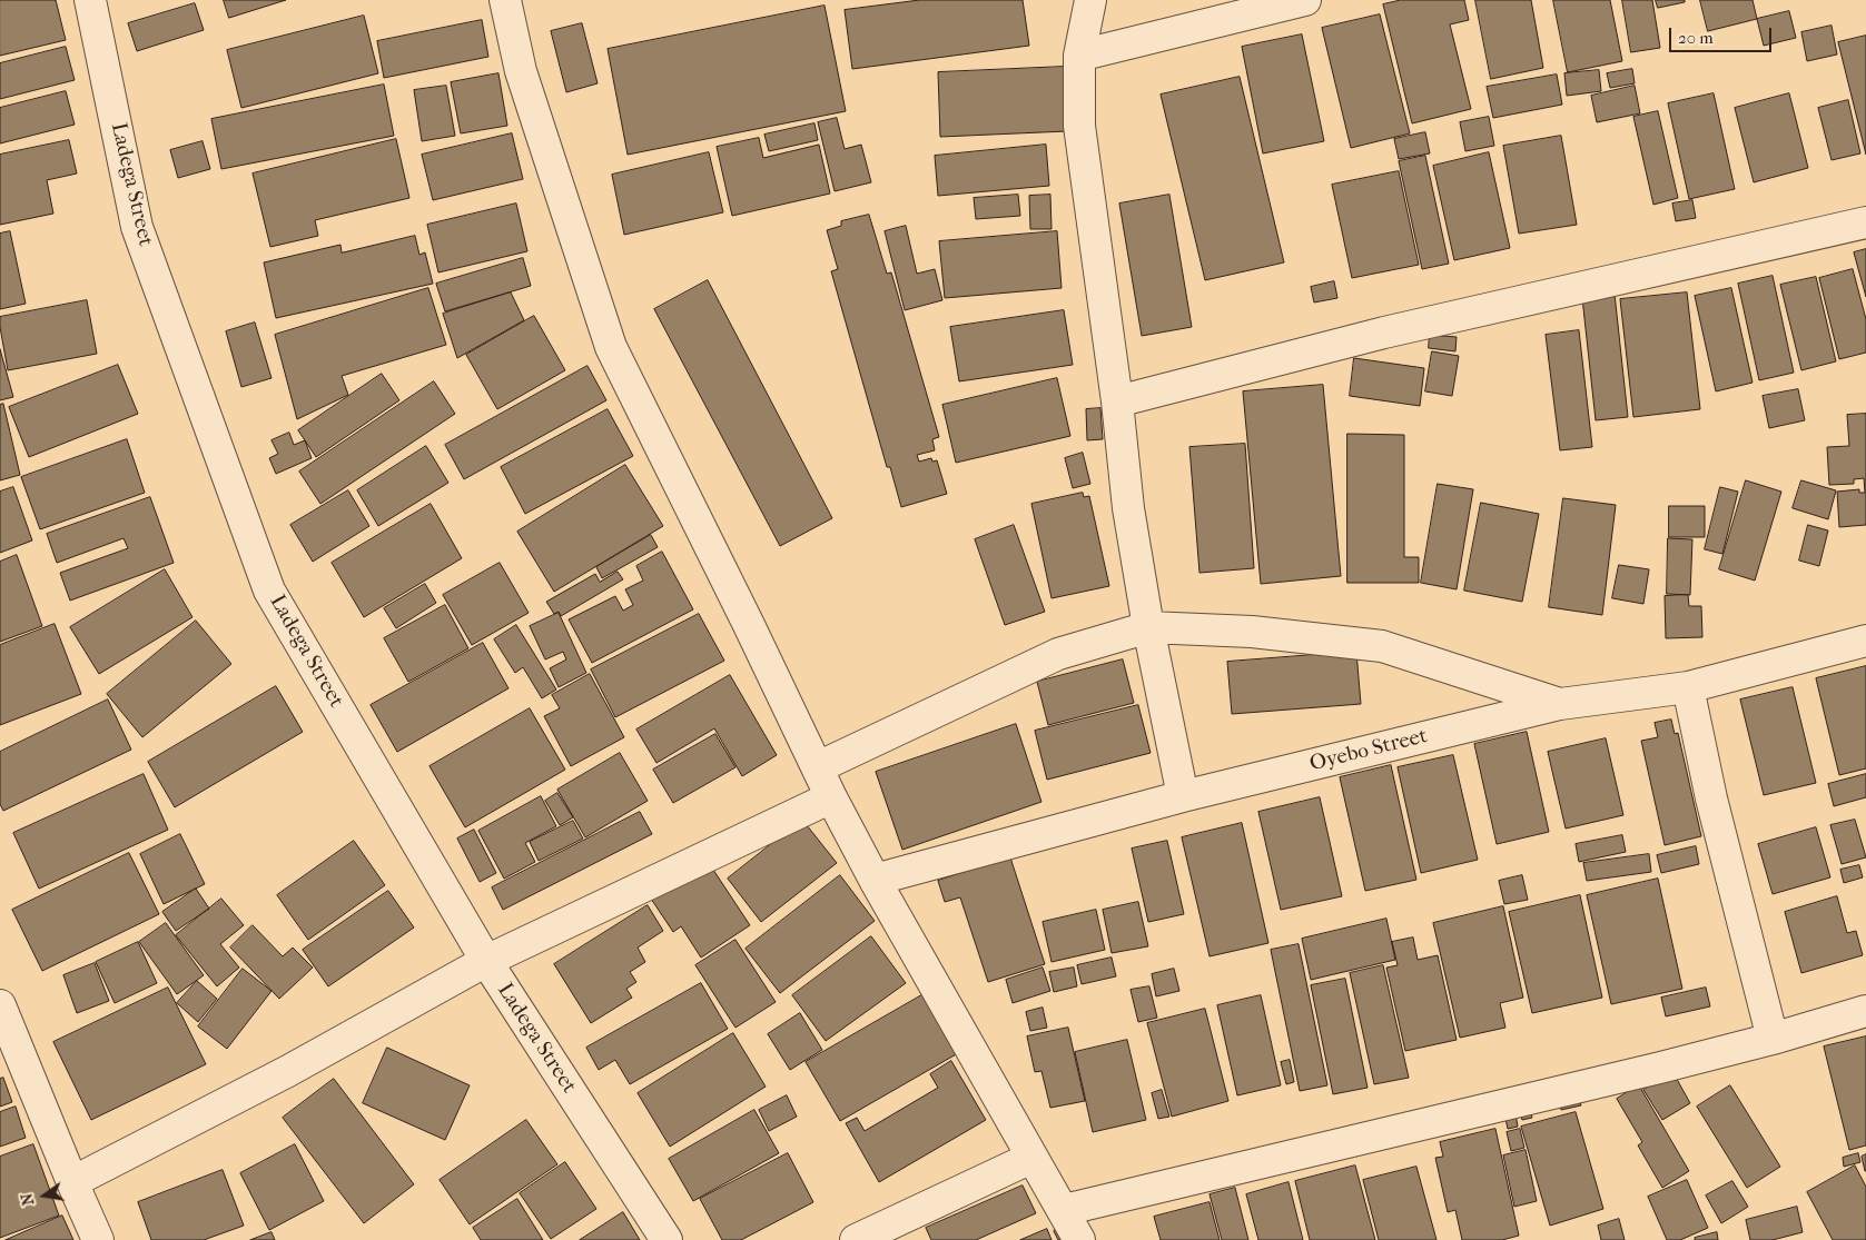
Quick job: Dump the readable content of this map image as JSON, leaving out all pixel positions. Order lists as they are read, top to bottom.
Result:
{
  "streets": {
    "street": ["Ladega Street", "Oyebo Street"]
  },
  "scale_bar": "20 m",
  "north": "left"
}
